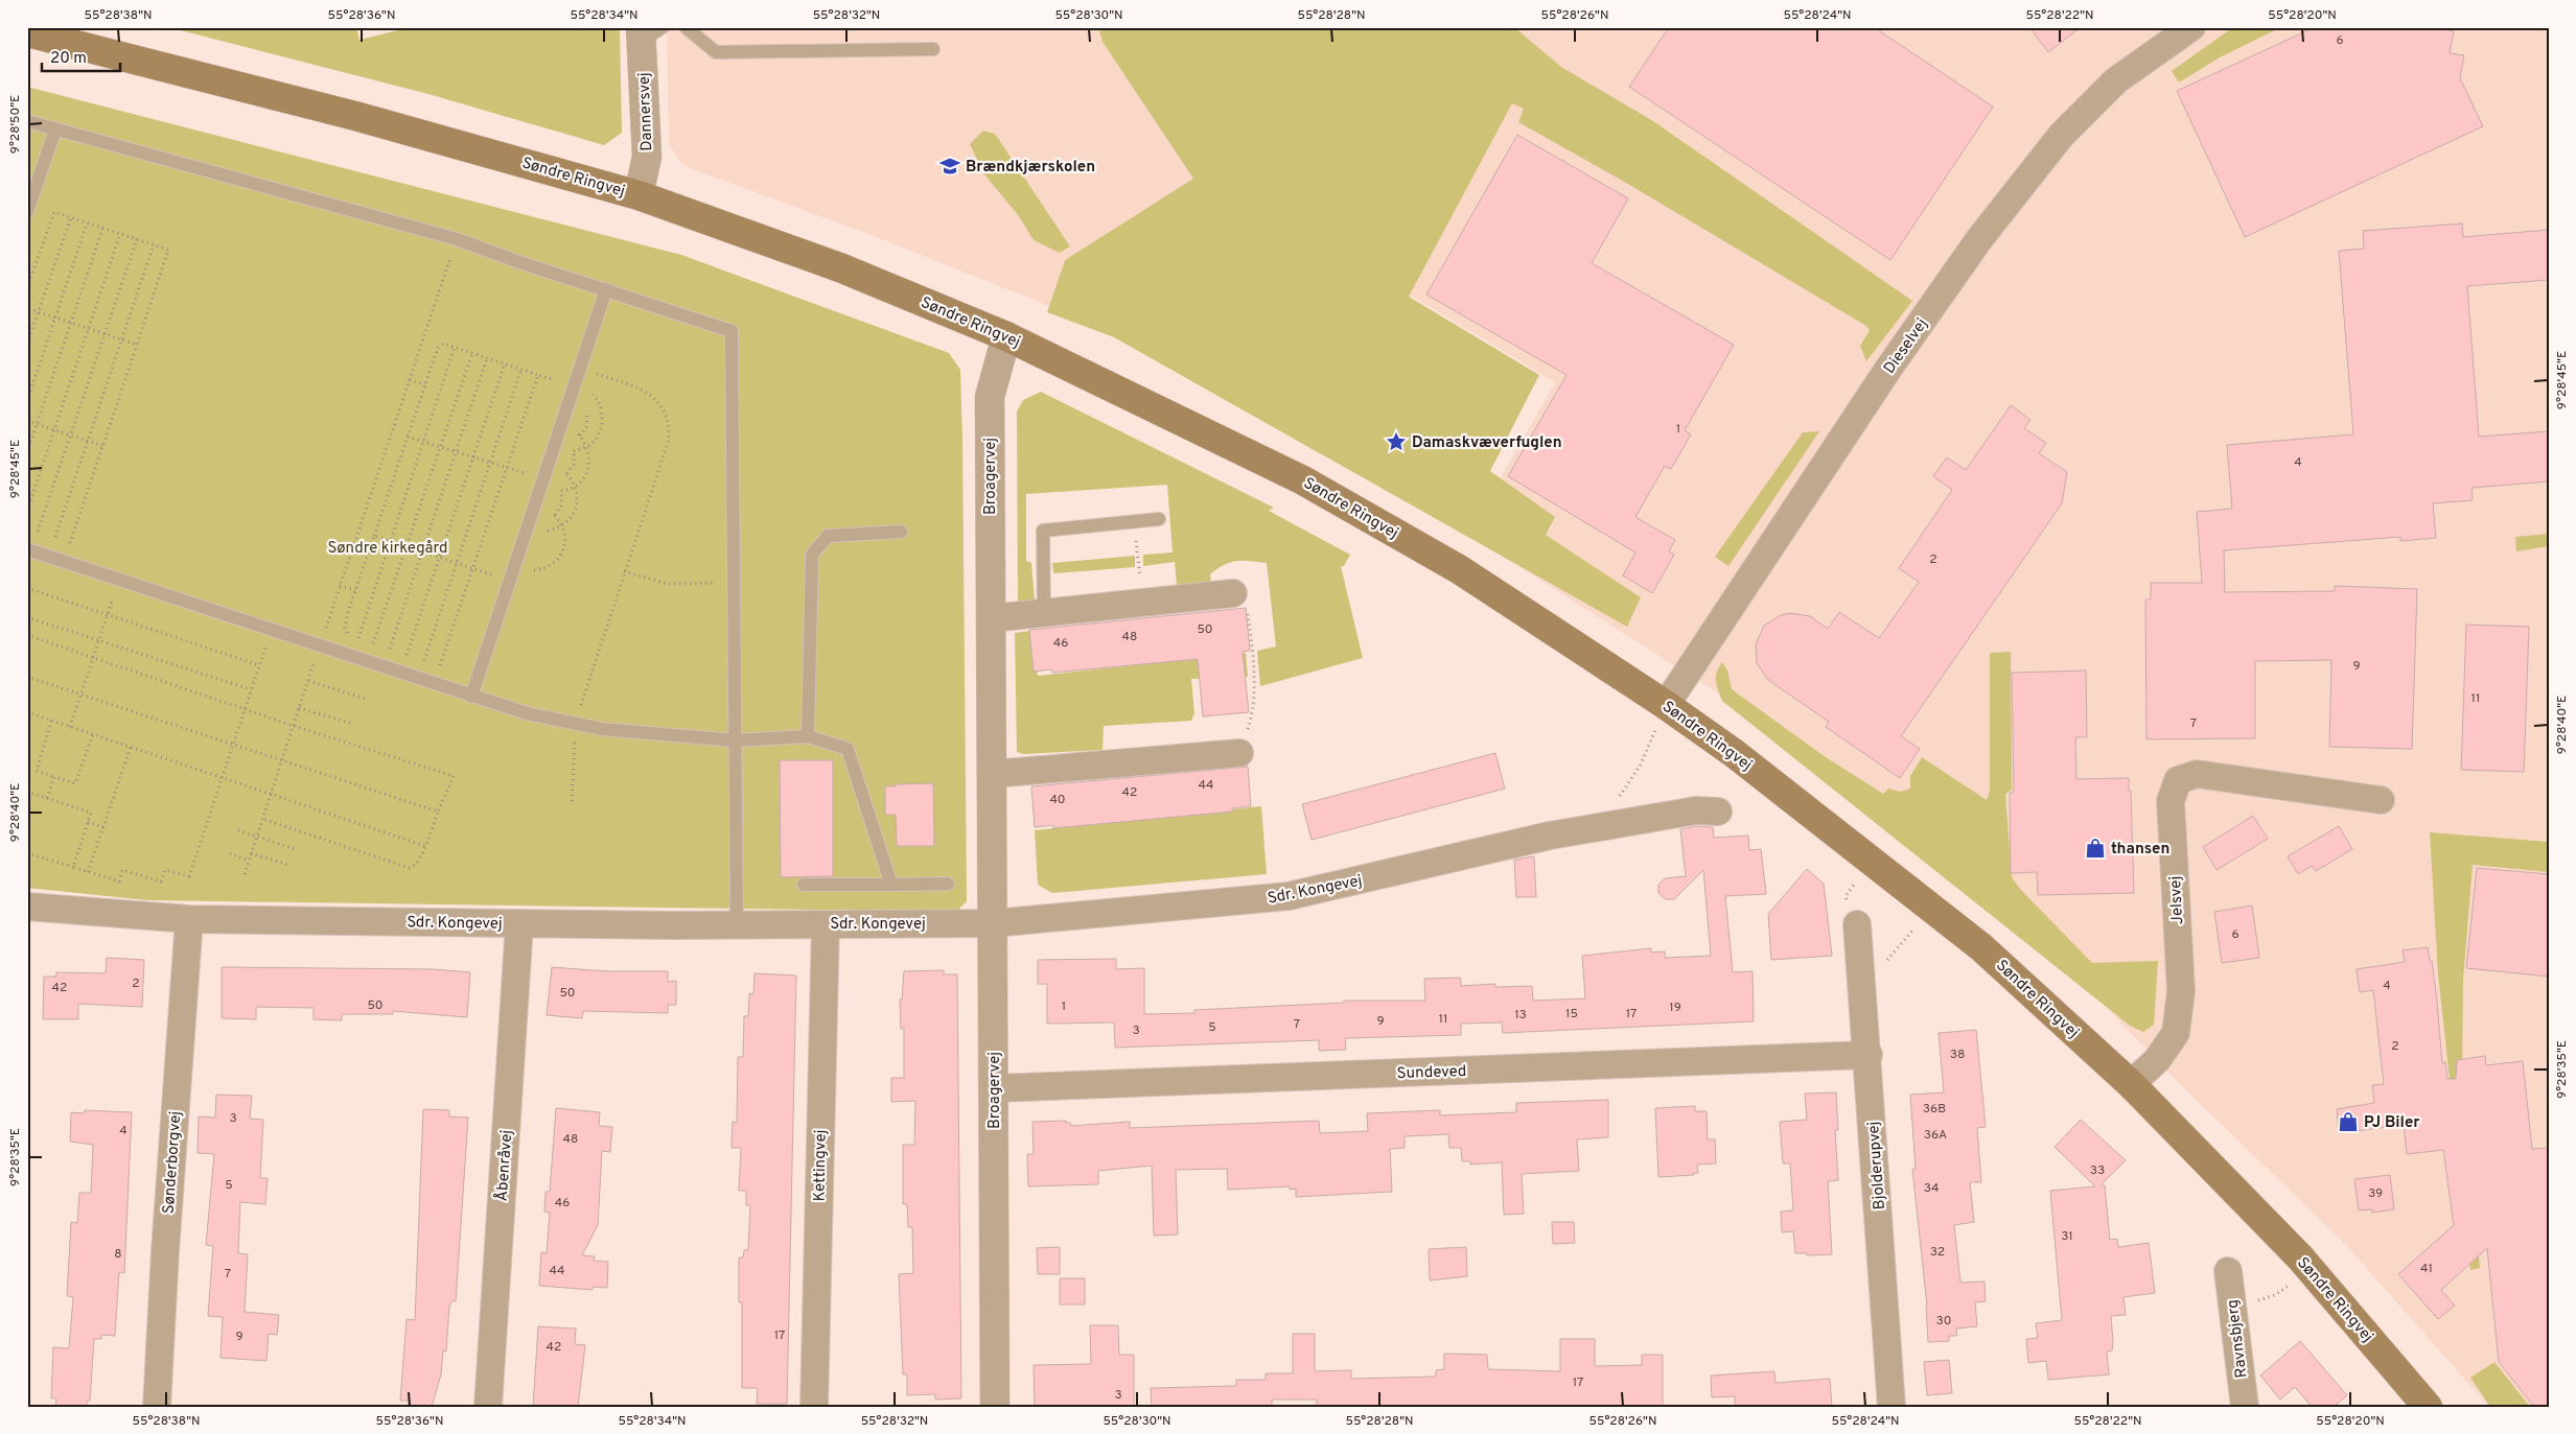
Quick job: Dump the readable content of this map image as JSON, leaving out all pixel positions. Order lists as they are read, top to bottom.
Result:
{
  "streets": {
    "main road": ["Søndre Ringvej"],
    "street": [
      "Dannersvej",
      "Dieselvej",
      "Broagervej",
      "Sdr. Kongevej",
      "Jelsvej",
      "Sundeved",
      "Sønderborgvej",
      "Åbenråvej",
      "Kettingvej",
      "Bjolderupvej",
      "Ravnsbjerg"
    ]
  },
  "crossings": [
    ["Dannersvej", "Søndre Ringvej"],
    ["Søndre Ringvej", "Dieselvej"],
    ["Søndre Ringvej", "Broagervej"],
    ["Søndre Ringvej", "Jelsvej"],
    ["Broagervej", "Sdr. Kongevej"],
    ["Broagervej", "Sundeved"],
    ["Sdr. Kongevej", "Sønderborgvej"],
    ["Sdr. Kongevej", "Åbenråvej"],
    ["Sdr. Kongevej", "Kettingvej"],
    ["Sundeved", "Bjolderupvej"]
  ],
  "parks": ["Søndre kirkegård"],
  "places": {
    "school or university": ["Brændkjærskolen"],
    "place": ["Damaskvæverfuglen"],
    "shop": ["thansen", "PJ Biler"]
  },
  "house_numbers": [
    "6",
    "1",
    "4",
    "2",
    "50",
    "48",
    "46",
    "9",
    "11",
    "7",
    "44",
    "42",
    "40",
    "6",
    "2",
    "4",
    "42",
    "50",
    "50",
    "1",
    "19",
    "15",
    "17",
    "13",
    "11",
    "9",
    "7",
    "5",
    "3",
    "2",
    "38",
    "36B",
    "3",
    "4",
    "36A",
    "48",
    "33",
    "5",
    "34",
    "39",
    "46",
    "31",
    "32",
    "8",
    "41",
    "44",
    "7",
    "30",
    "17",
    "9",
    "42",
    "17",
    "3"
  ],
  "scale_bar": "20 m",
  "coordinates": [
    "55°28'38\"N",
    "55°28'36\"N",
    "55°28'34\"N",
    "55°28'32\"N",
    "55°28'30\"N",
    "55°28'28\"N",
    "55°28'26\"N",
    "55°28'24\"N",
    "55°28'22\"N",
    "55°28'20\"N",
    "9°28'50\"E",
    "9°28'45\"E",
    "9°28'40\"E",
    "9°28'35\"E"
  ]
}
